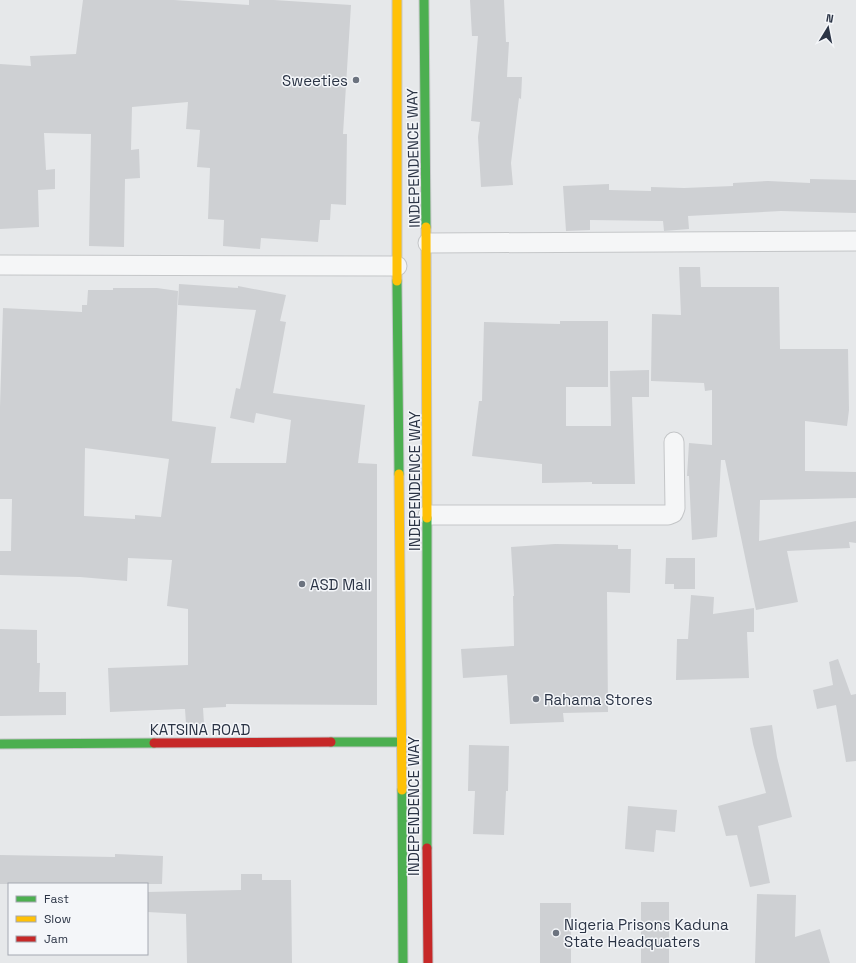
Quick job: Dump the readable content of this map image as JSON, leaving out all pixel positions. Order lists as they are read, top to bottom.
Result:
{
  "streets": {
    "main road": ["INDEPENDENCE WAY", "KATSINA ROAD"]
  },
  "crossings": [
    ["INDEPENDENCE WAY", "KATSINA ROAD"]
  ],
  "places": [
    "Sweeties",
    "ASD Mall",
    "Rahama Stores",
    "Nigeria Prisons Kaduna State Headquaters"
  ],
  "legend": ["Fast", "Slow", "Jam"],
  "north": "top"
}
